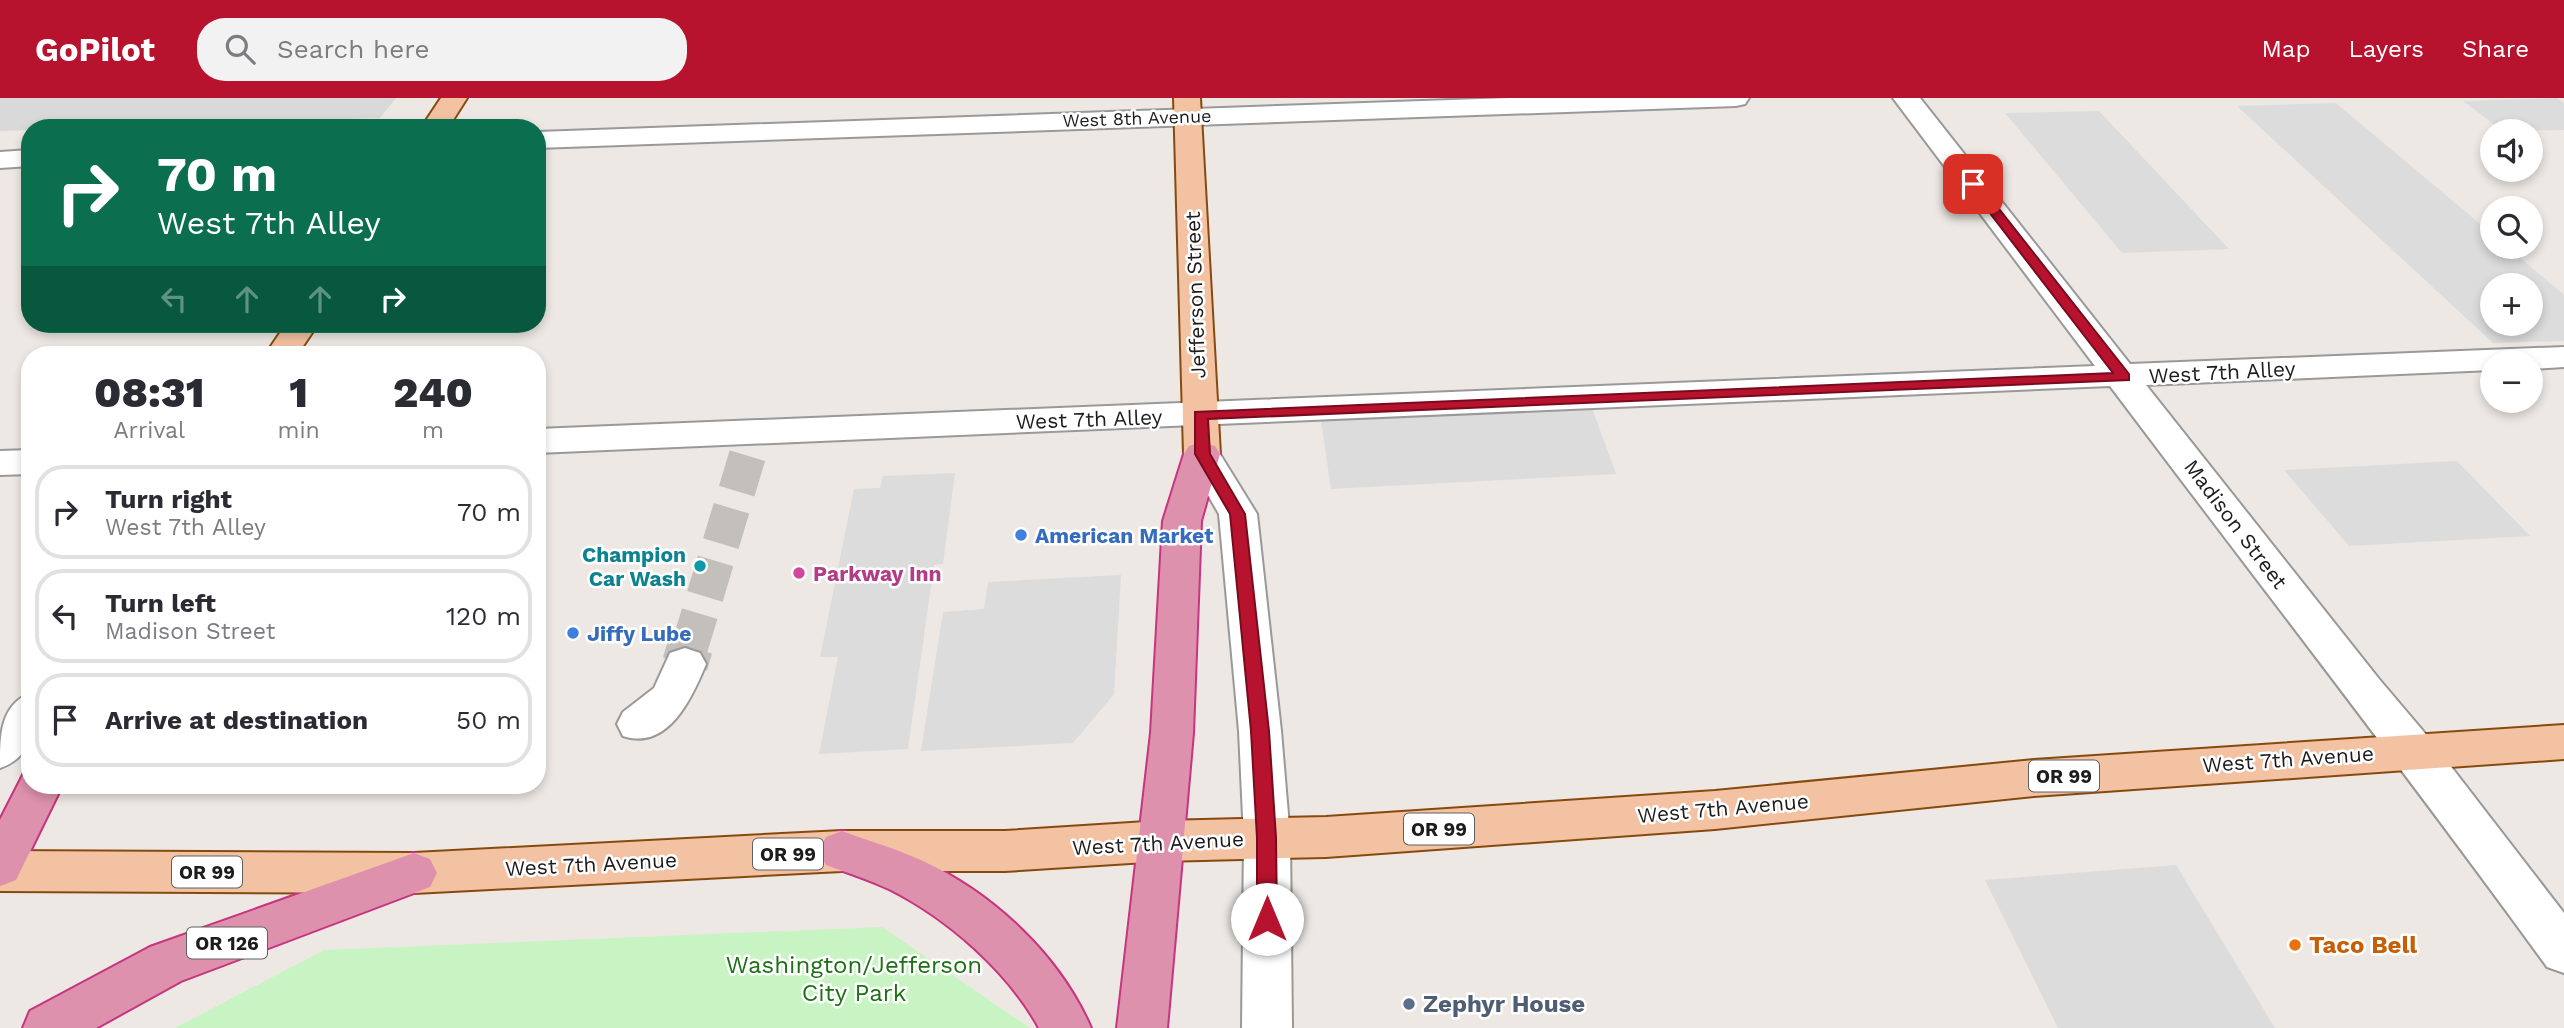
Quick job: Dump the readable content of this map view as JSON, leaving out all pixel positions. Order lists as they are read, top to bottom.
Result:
{
  "streets": {
    "highway": ["OR 126"],
    "main road": ["Jefferson Street", "West 7th Avenue", "OR 99"],
    "street": ["West 8th Avenue", "West 7th Alley", "Madison Street"]
  },
  "crossings": [
    ["West 8th Avenue", "Jefferson Street"],
    ["Jefferson Street", "West 7th Alley"],
    ["Jefferson Street", "West 7th Avenue"],
    ["West 7th Alley", "Madison Street"],
    ["Madison Street", "West 7th Avenue"],
    ["West 7th Avenue", "OR 126"]
  ],
  "parks": ["Washington/Jefferson City Park"],
  "places": [
    "American Market",
    "Champion Car Wash",
    "Parkway Inn",
    "Jiffy Lube",
    "Taco Bell",
    "Zephyr House"
  ],
  "page": {
    "header": "GoPilot",
    "search": "Search here",
    "nav": ["Map", "Layers", "Share"],
    "map_buttons": ["+", "−"],
    "turn": ["70 m", "West 7th Alley"],
    "eta": [
      "08:31",
      "Arrival",
      "1",
      "min",
      "240",
      "m"
    ],
    "list": [
      {
        "name": "Turn right",
        "note": "West 7th Alley",
        "value": "70 m"
      },
      {
        "name": "Turn left",
        "note": "Madison Street",
        "value": "120 m"
      },
      {
        "name": "Arrive at destination",
        "value": "50 m"
      }
    ]
  }
}
